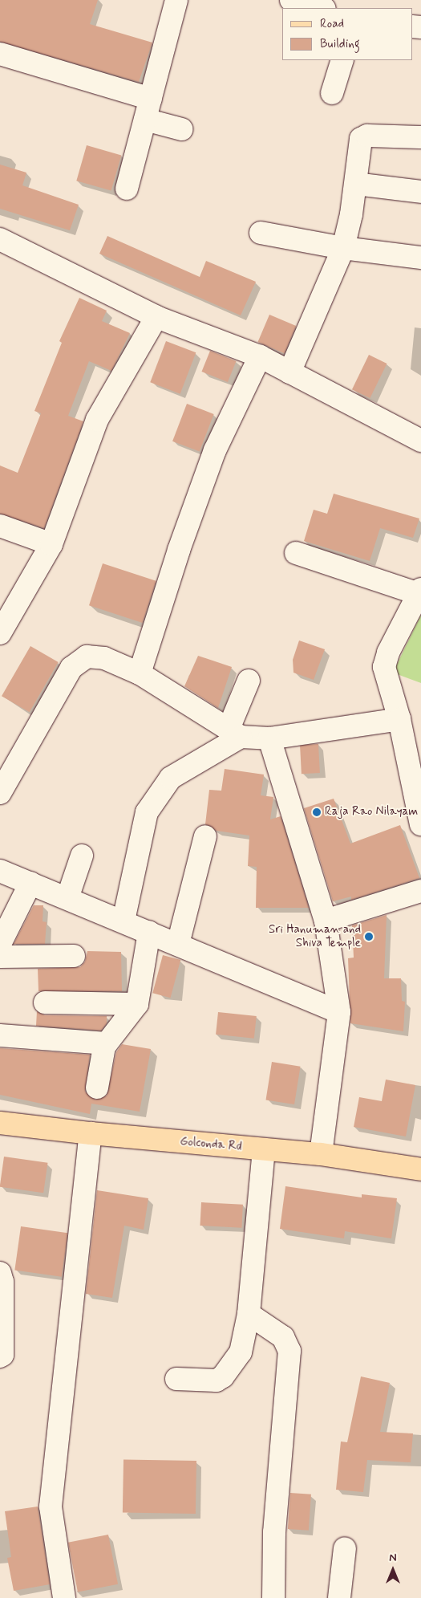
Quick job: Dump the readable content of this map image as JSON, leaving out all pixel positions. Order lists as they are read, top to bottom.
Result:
{
  "streets": {
    "main road": ["Golconda Rd"]
  },
  "places": ["Raja Rao Nilayam", "Sri Hanuman and Shiva Temple"],
  "legend": ["Road", "Building"],
  "north": "top"
}
